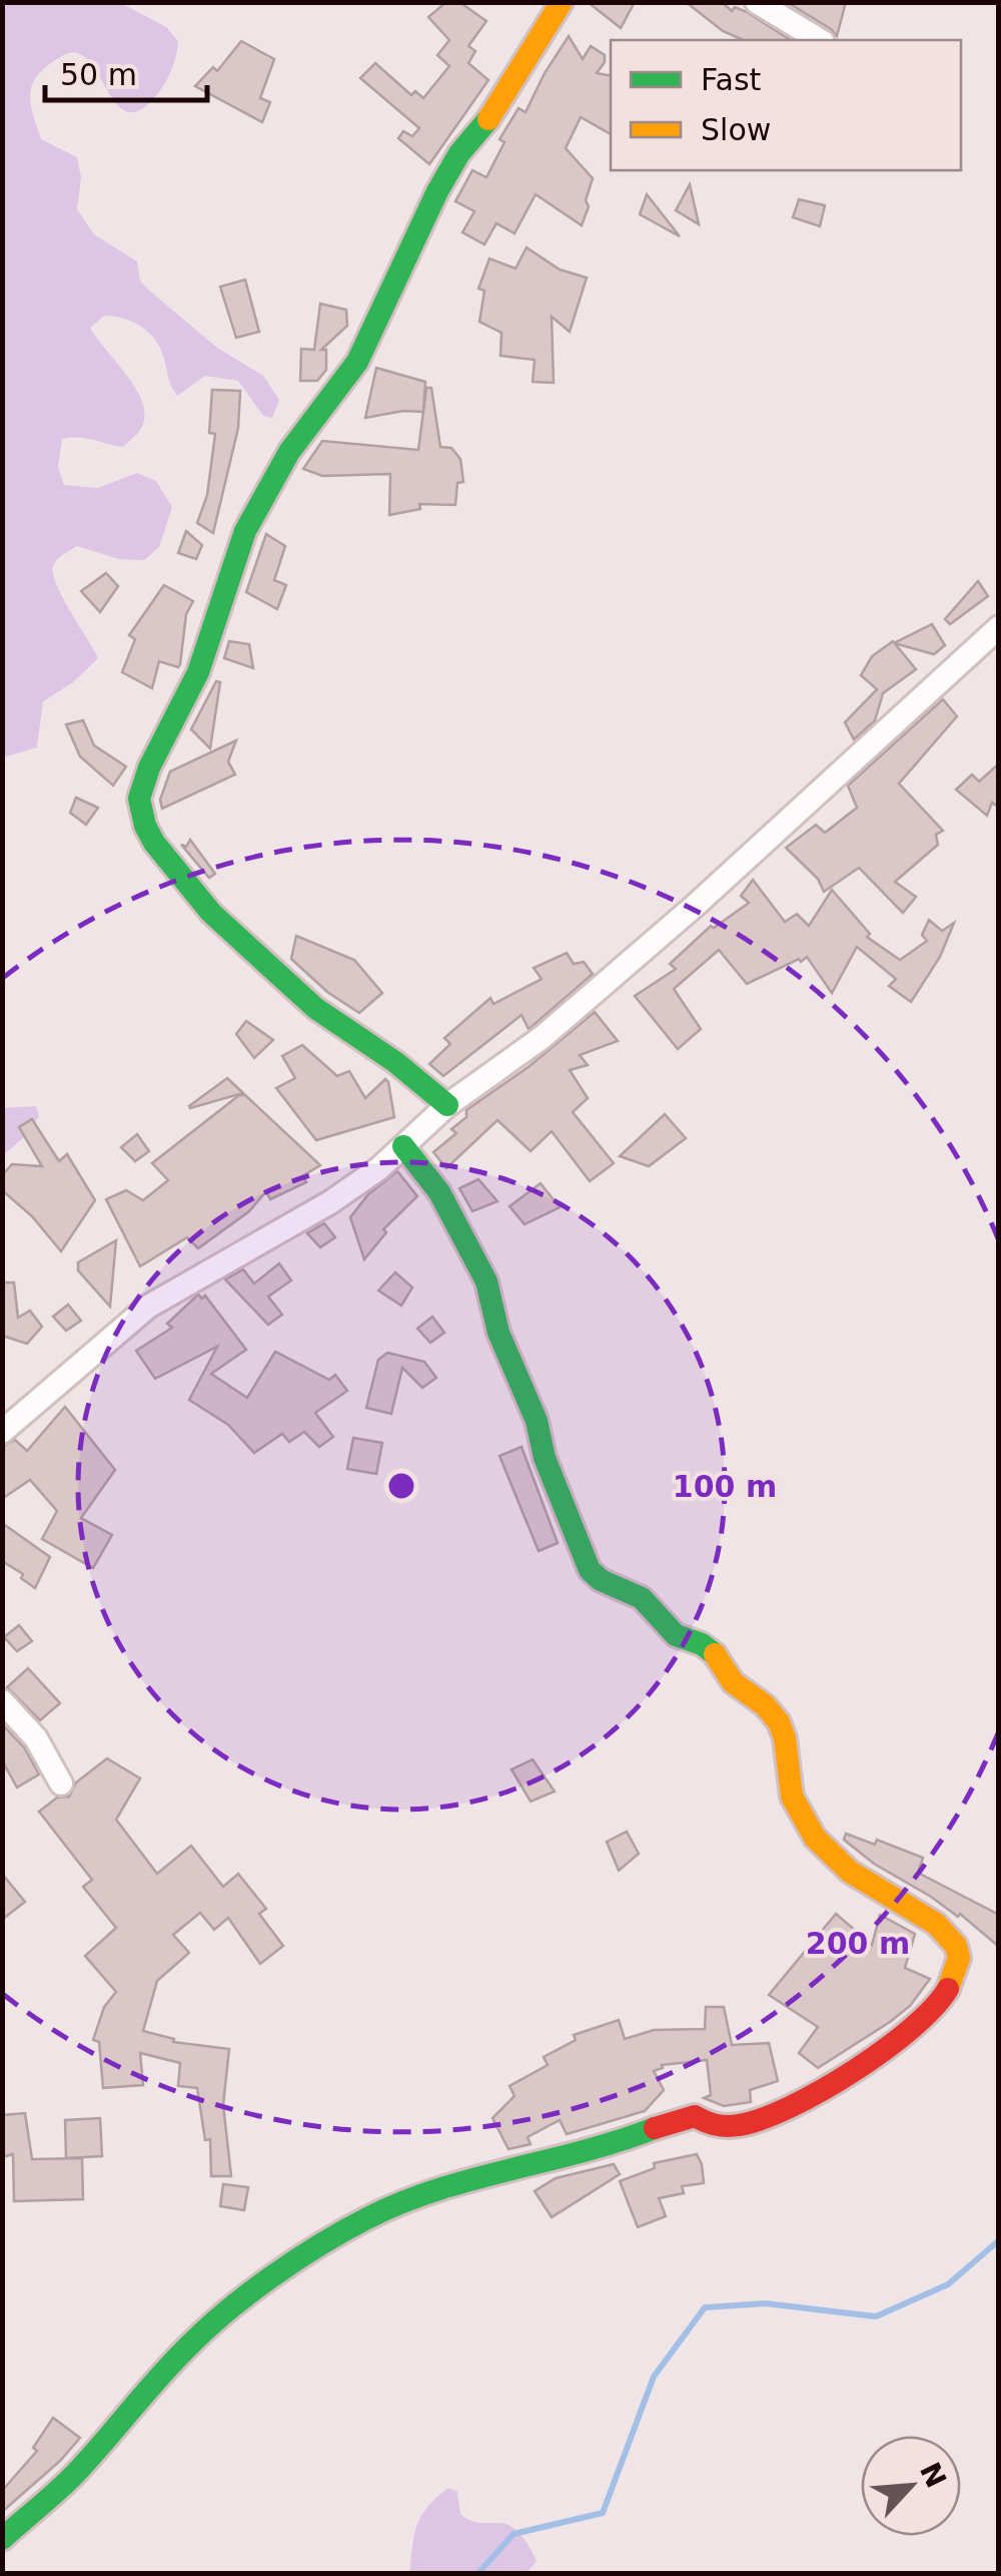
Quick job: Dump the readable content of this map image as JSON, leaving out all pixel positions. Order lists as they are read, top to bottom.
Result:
{
  "legend": ["Fast", "Slow"],
  "scale_bar": "50 m",
  "north": "top right",
  "rings": ["100 m", "200 m"]
}
